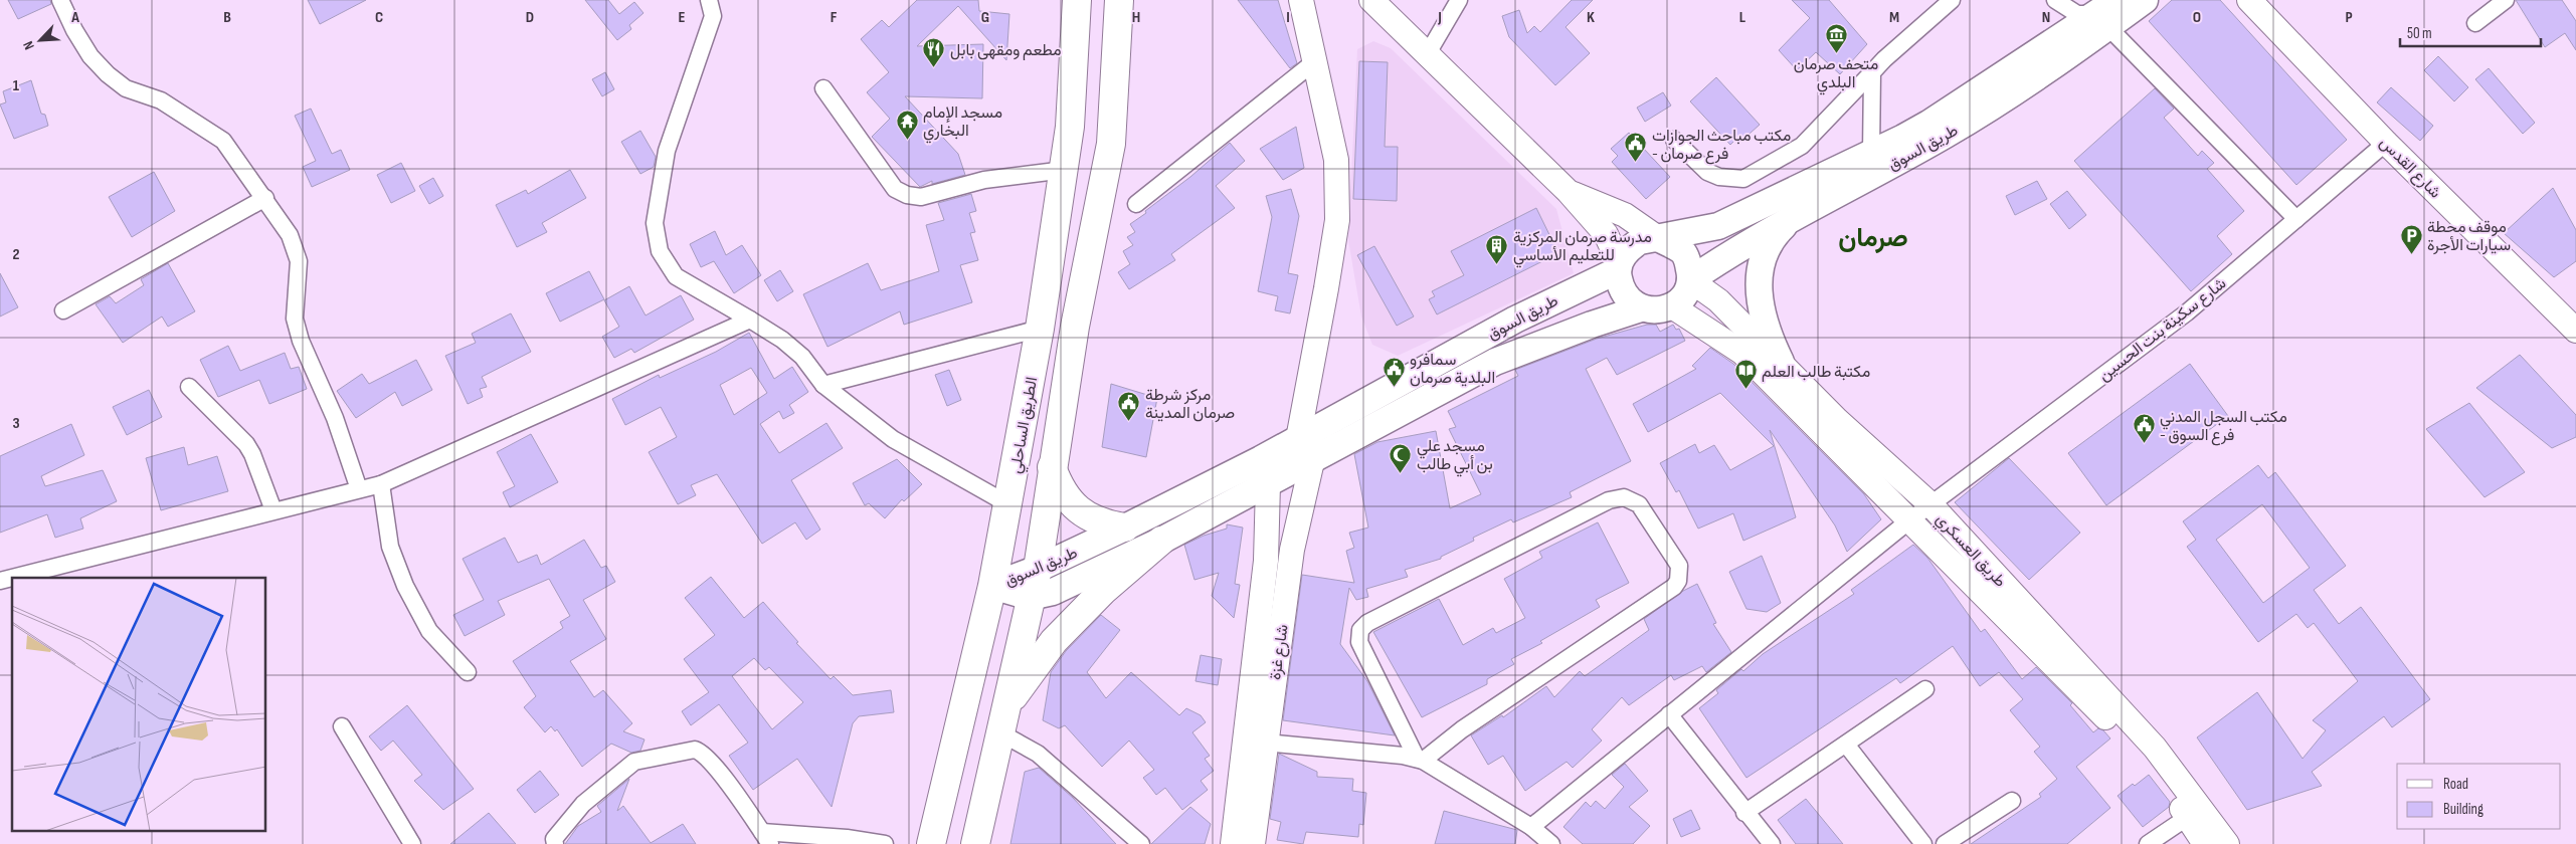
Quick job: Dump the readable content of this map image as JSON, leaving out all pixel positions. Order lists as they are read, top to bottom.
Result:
{
  "streets": {
    "highway": ["الطريق الساحلي"],
    "main road": ["طريق السوق"],
    "street": [
      "شارع القدس",
      "شارع سكينة بنت الحسين",
      "طريق العسكري",
      "شارع غزة"
    ]
  },
  "crossings": [
    ["طريق السوق", "الطريق الساحلي"],
    ["طريق السوق", "طريق العسكري"],
    ["طريق السوق", "شارع غزة"],
    ["شارع القدس", "شارع سكينة بنت الحسين"],
    ["شارع سكينة بنت الحسين", "طريق العسكري"]
  ],
  "districts": ["صرمان"],
  "places": {
    "museum": ["متحف صرمان البلدي"],
    "restaurant": ["مطعم ومقهى بابل"],
    "temple": ["مسجد الإمام البخاري"],
    "public building": [
      "مكتب مباحث الجوازات - فرع صرمان",
      "سمافرو البلدية صرمان",
      "مركز شرطة صرمان المدينة",
      "مكتب السجل المدني - فرع السوق"
    ],
    "parking": ["موقف محطة سيارات الأجرة"],
    "building": ["مدرسة صرمان المركزية للتعليم الأساسي"],
    "library": ["مكتبة طالب العلم"],
    "mosque": ["مسجد علي بن أبي طالب"]
  },
  "legend": ["Road", "Building"],
  "scale_bar": "50 m",
  "north": "bottom left",
  "grid": {
    "columns": [
      "A",
      "B",
      "C",
      "D",
      "E",
      "F",
      "G",
      "H",
      "I",
      "J",
      "K",
      "L",
      "M",
      "N",
      "O",
      "P"
    ],
    "rows": ["1", "2", "3"]
  }
}
